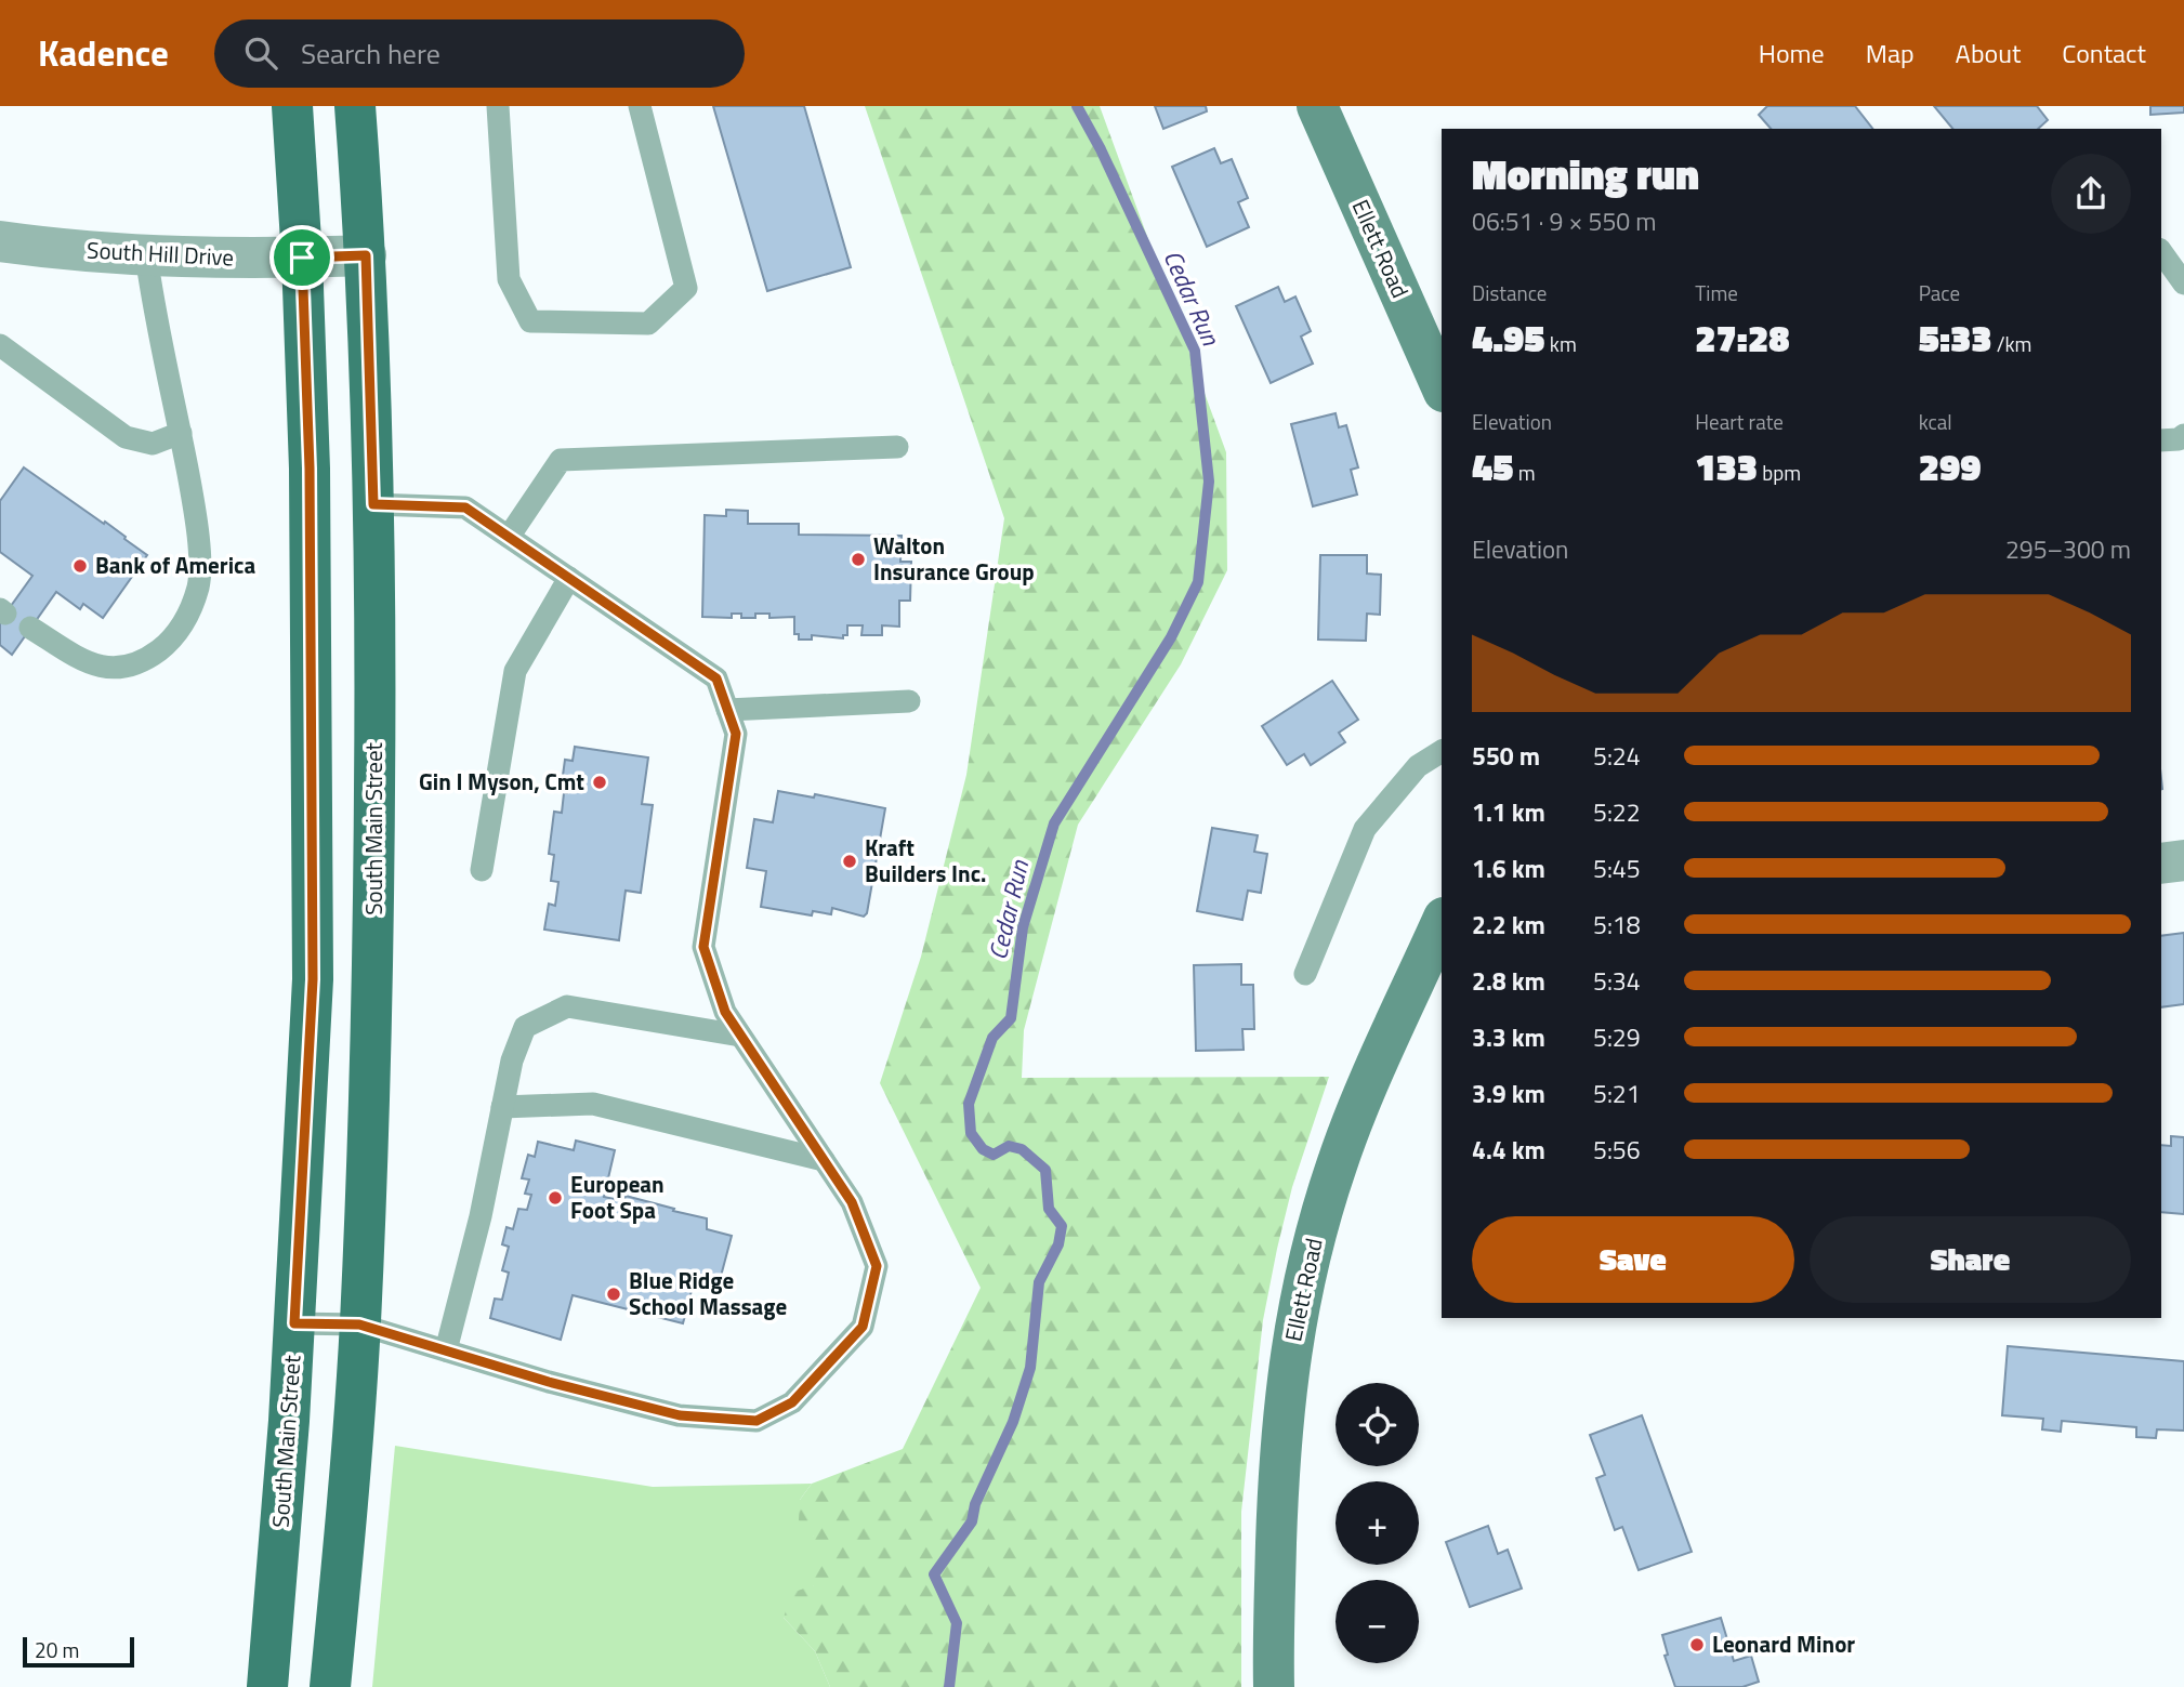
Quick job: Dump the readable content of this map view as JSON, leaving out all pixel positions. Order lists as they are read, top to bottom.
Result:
{
  "streets": {
    "main road": ["South Main Street"],
    "street": ["Ellett Road", "South Hill Drive"]
  },
  "crossings": [
    ["South Hill Drive", "South Main Street"]
  ],
  "water": ["Cedar Run"],
  "places": [
    "Walton Insurance Group",
    "Bank of America",
    "Gin I Myson, Cmt",
    "Kraft Builders Inc.",
    "European Foot Spa",
    "Blue Ridge School Massage",
    "Leonard Minor"
  ],
  "scale_bar": "20 m",
  "page": {
    "header": "Kadence",
    "search": "Search here",
    "nav": [
      "Home",
      "Map",
      "About",
      "Contact"
    ],
    "heading": ["Morning run", "06:51 · 9 × 550 m"],
    "stats": [
      ["Distance", "4.95 km"],
      ["Time", "27:28"],
      ["Pace", "5:33 /km"],
      ["Elevation", "45 m"],
      ["Heart rate", "133 bpm"],
      ["kcal", "299"]
    ],
    "chart": ["Elevation", "295–300 m"],
    "list": [
      {
        "name": "550 m",
        "note": "5:24"
      },
      {
        "name": "1.1 km",
        "note": "5:22"
      },
      {
        "name": "1.6 km",
        "note": "5:45"
      },
      {
        "name": "2.2 km",
        "note": "5:18"
      },
      {
        "name": "2.8 km",
        "note": "5:34"
      },
      {
        "name": "3.3 km",
        "note": "5:29"
      },
      {
        "name": "3.9 km",
        "note": "5:21"
      },
      {
        "name": "4.4 km",
        "note": "5:56"
      }
    ],
    "buttons": ["Save", "Share"],
    "map_buttons": ["+", "−"],
    "scale": "20 m"
  }
}
